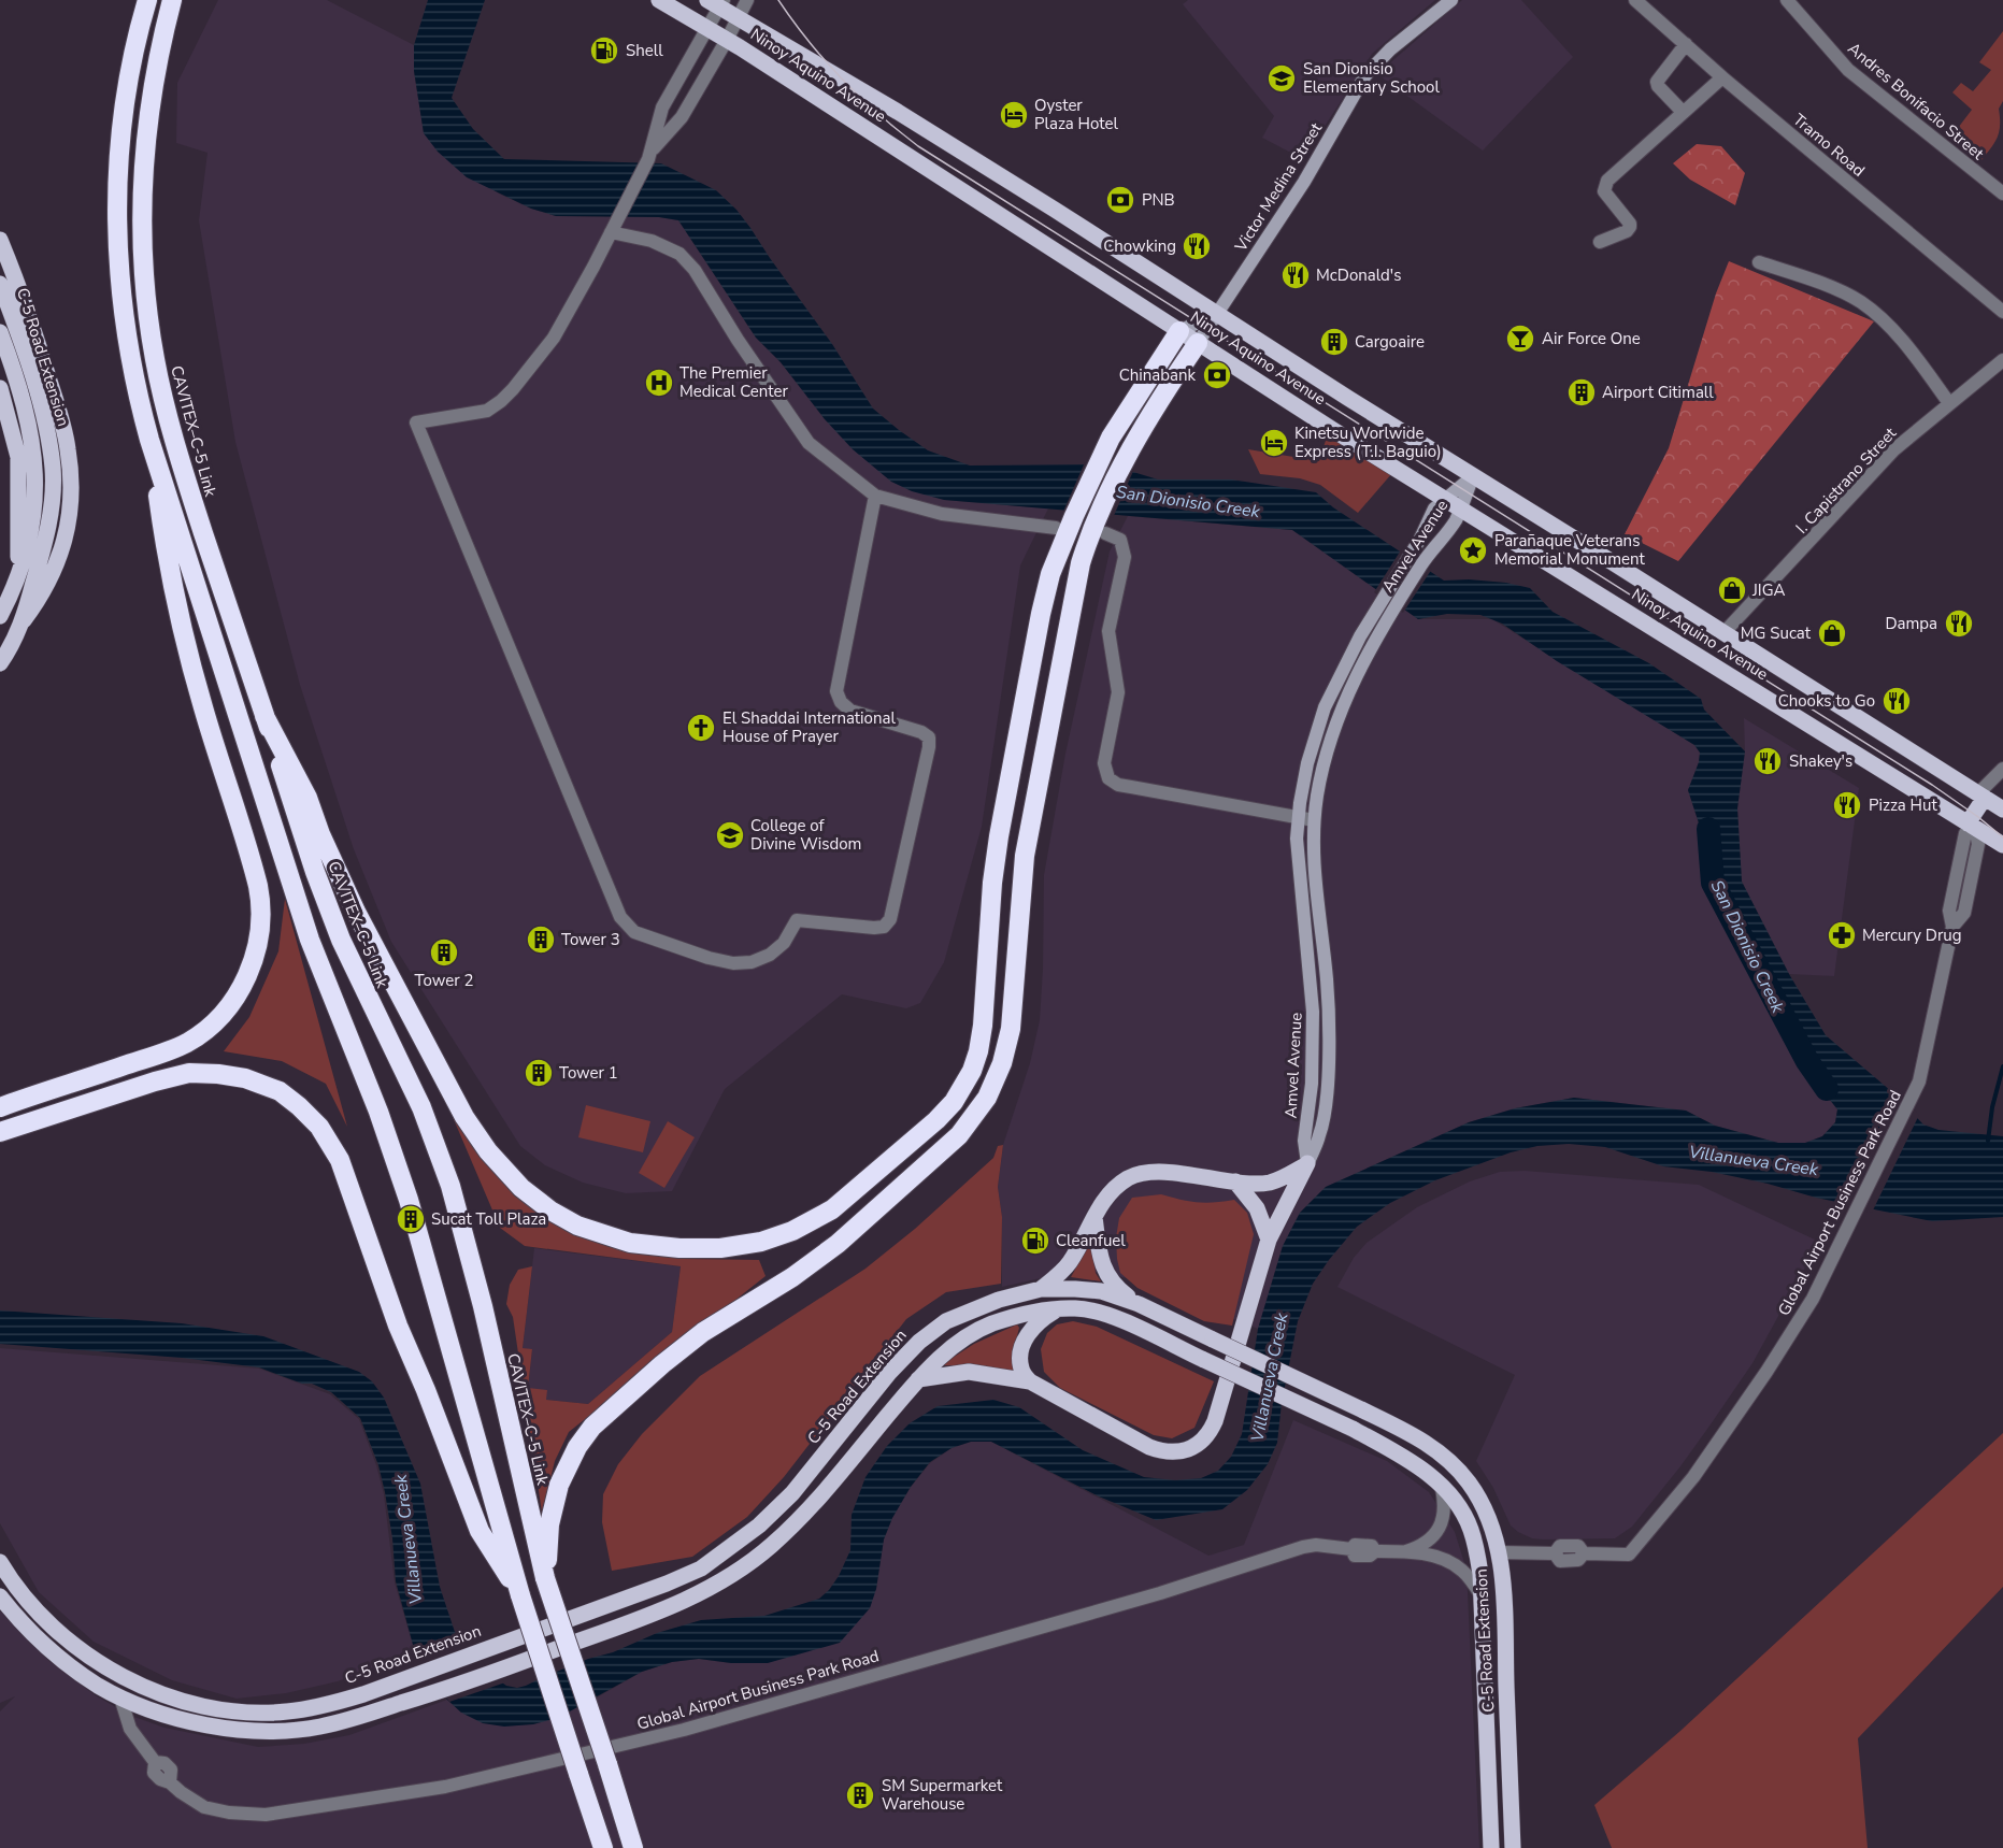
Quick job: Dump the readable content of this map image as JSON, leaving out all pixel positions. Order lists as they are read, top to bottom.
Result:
{
  "streets": {
    "highway": ["CAVITEX–C-5 Link"],
    "main road": [
      "Ninoy Aquino Avenue",
      "Victor Medina Street",
      "C-5 Road Extension",
      "Amvel Avenue"
    ],
    "street": [
      "Andres Bonifacio Street",
      "Tramo Road",
      "I. Capistrano Street",
      "Global Airport Business Park Road"
    ]
  },
  "crossings": [
    ["Ninoy Aquino Avenue", "Victor Medina Street"],
    ["Ninoy Aquino Avenue", "I. Capistrano Street"],
    ["Ninoy Aquino Avenue", "Amvel Avenue"],
    ["Ninoy Aquino Avenue", "Global Airport Business Park Road"],
    ["C-5 Road Extension", "Global Airport Business Park Road"]
  ],
  "water": ["San Dionisio Creek", "Villanueva Creek"],
  "places": {
    "fuel station": ["Shell", "Cleanfuel"],
    "school or university": ["San Dionisio Elementary School", "College of Divine Wisdom"],
    "hotel": ["Oyster Plaza Hotel", "Kinetsu Worlwide Express (T.I. Baguio)"],
    "bank": ["PNB", "Chinabank"],
    "restaurant": [
      "Chowking",
      "McDonald's",
      "Dampa",
      "Chooks to Go",
      "Shakey's",
      "Pizza Hut"
    ],
    "bar": ["Air Force One"],
    "building": [
      "Cargoaire",
      "Airport Citimall",
      "Tower 3",
      "Tower 2",
      "Tower 1",
      "Sucat Toll Plaza",
      "SM Supermarket Warehouse"
    ],
    "hospital": ["The Premier Medical Center"],
    "place": ["Parañaque Veterans Memorial Monument"],
    "shop": ["JIGA", "MG Sucat"],
    "church": ["El Shaddai International House of Prayer"],
    "pharmacy": ["Mercury Drug"]
  }
}
